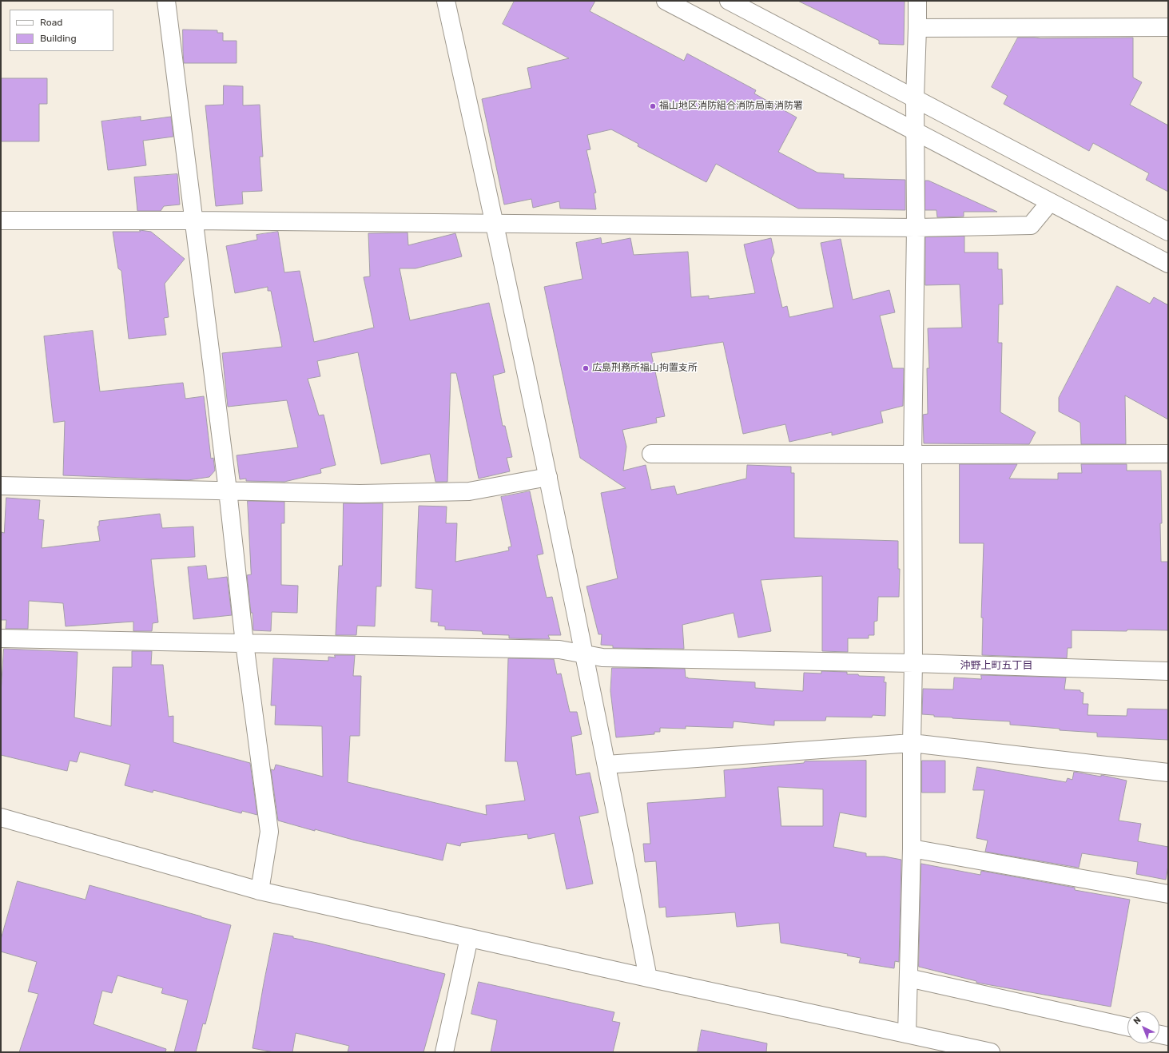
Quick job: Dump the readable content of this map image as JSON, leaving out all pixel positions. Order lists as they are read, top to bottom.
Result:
{
  "districts": ["沖野上町五丁目"],
  "places": ["福山地区消防組合消防局南消防署", "広島刑務所福山拘置支所"],
  "legend": ["Road", "Building"],
  "north": "top left"
}
